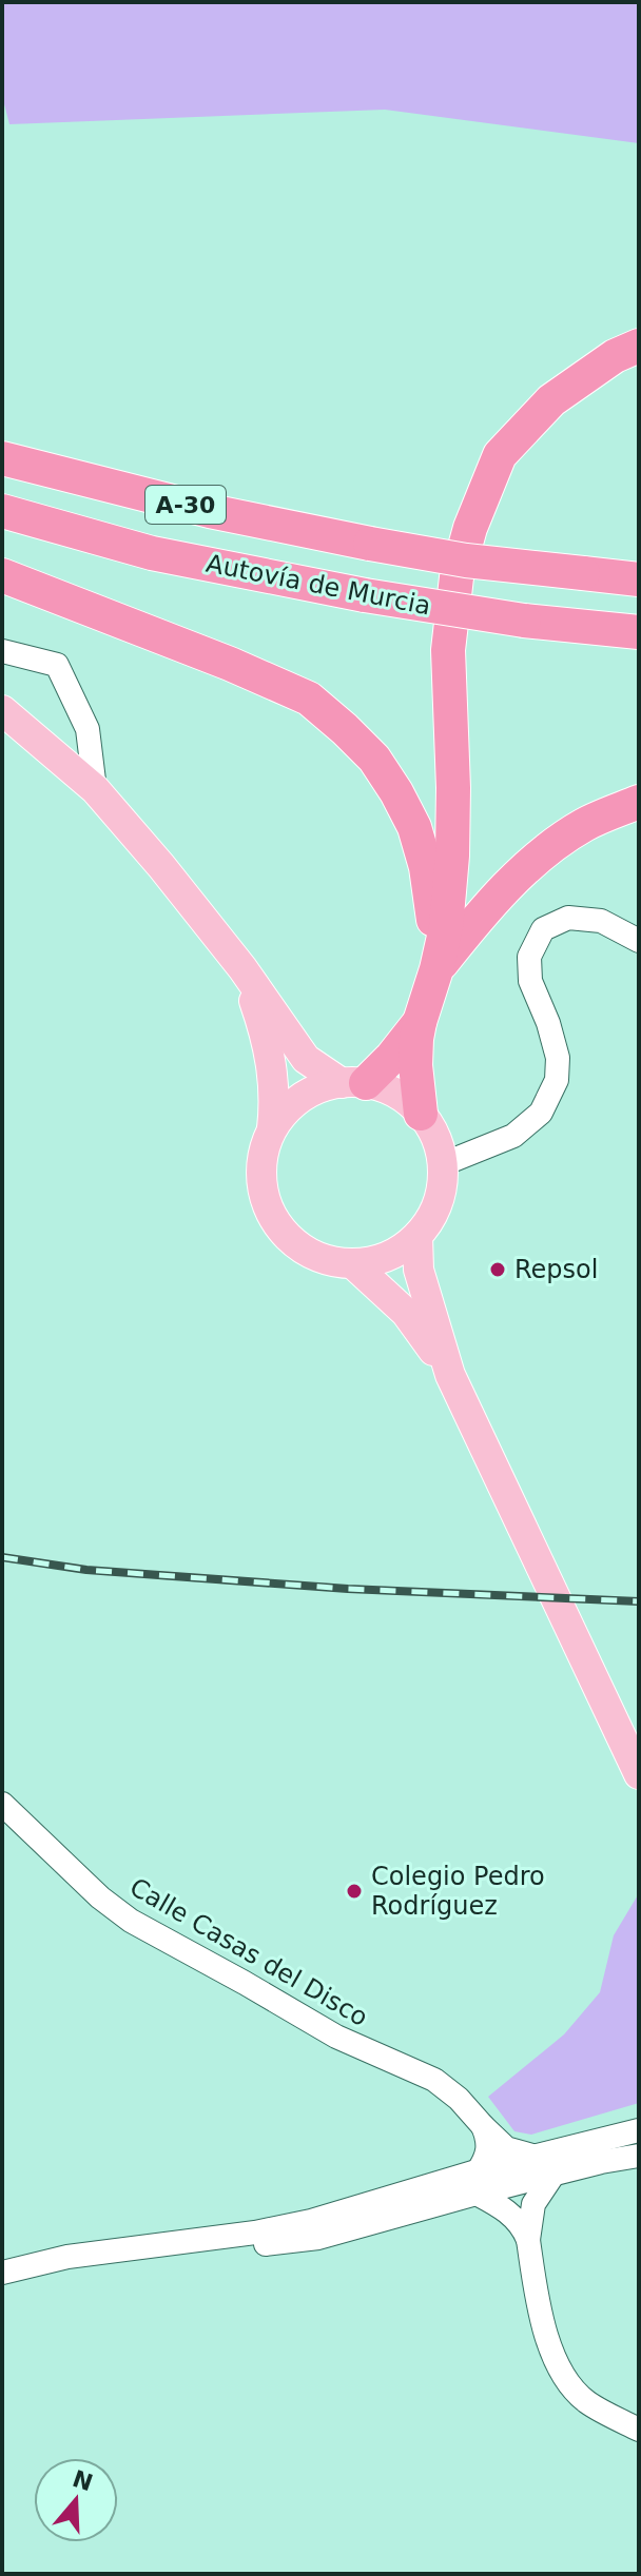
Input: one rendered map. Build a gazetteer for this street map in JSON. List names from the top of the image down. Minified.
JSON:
{"streets":{"highway":["A-30","Autovía de Murcia"],"street":["Calle Casas del Disco"]},"places":["Repsol","Colegio Pedro Rodríguez"],"north":"top"}
